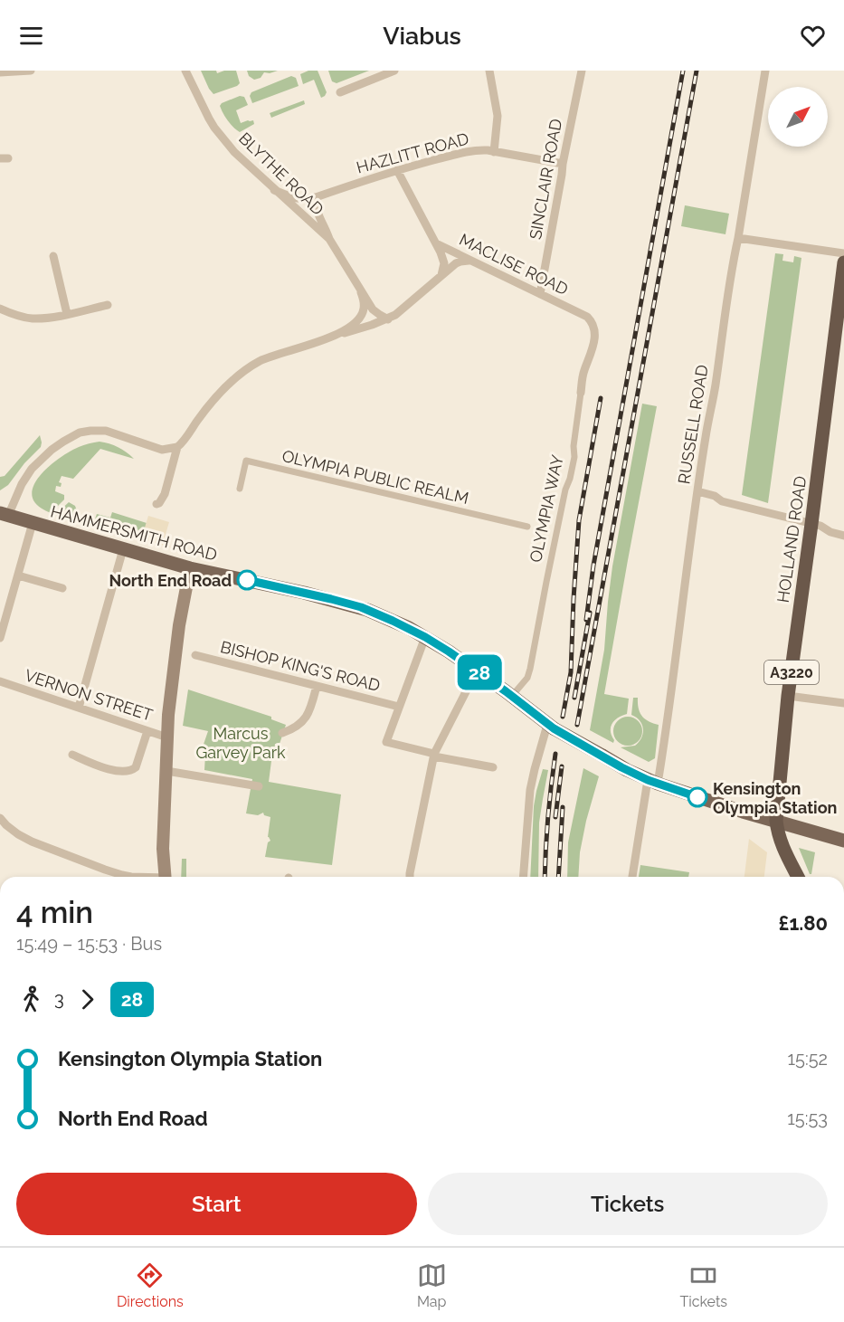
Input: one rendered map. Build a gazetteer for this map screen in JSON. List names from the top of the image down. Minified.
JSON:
{"streets":{"highway":["HOLLAND ROAD","A3220"],"main road":["HAMMERSMITH ROAD"],"street":["HAZLITT ROAD","BLYTHE ROAD","SINCLAIR ROAD","MACLISE ROAD","RUSSELL ROAD","OLYMPIA PUBLIC REALM","OLYMPIA WAY","BISHOP KING'S ROAD","VERNON STREET"]},"crossings":[["HAZLITT ROAD","BLYTHE ROAD"],["HAZLITT ROAD","SINCLAIR ROAD"],["HAZLITT ROAD","MACLISE ROAD"],["SINCLAIR ROAD","MACLISE ROAD"],["MACLISE ROAD","OLYMPIA WAY"],["RUSSELL ROAD","HAMMERSMITH ROAD"],["OLYMPIA WAY","HAMMERSMITH ROAD"],["HAMMERSMITH ROAD","HOLLAND ROAD"],["HAMMERSMITH ROAD","A3220"],["HOLLAND ROAD","A3220"]],"parks":["Marcus Garvey Park"],"places":["North End Road","Kensington Olympia Station"],"lines":["bus line 28"],"north":"top right","page":{"header":"Viabus","on_map":"28","heading":["4 min","15:49 – 15:53 · Bus","£1.80"],"legs":["3","28"],"list":[{"name":"Kensington Olympia Station","value":"15:52"},{"name":"North End Road","value":"15:53"}],"buttons":["Start","Tickets"],"tabs":["Directions","Map","Tickets"]}}
